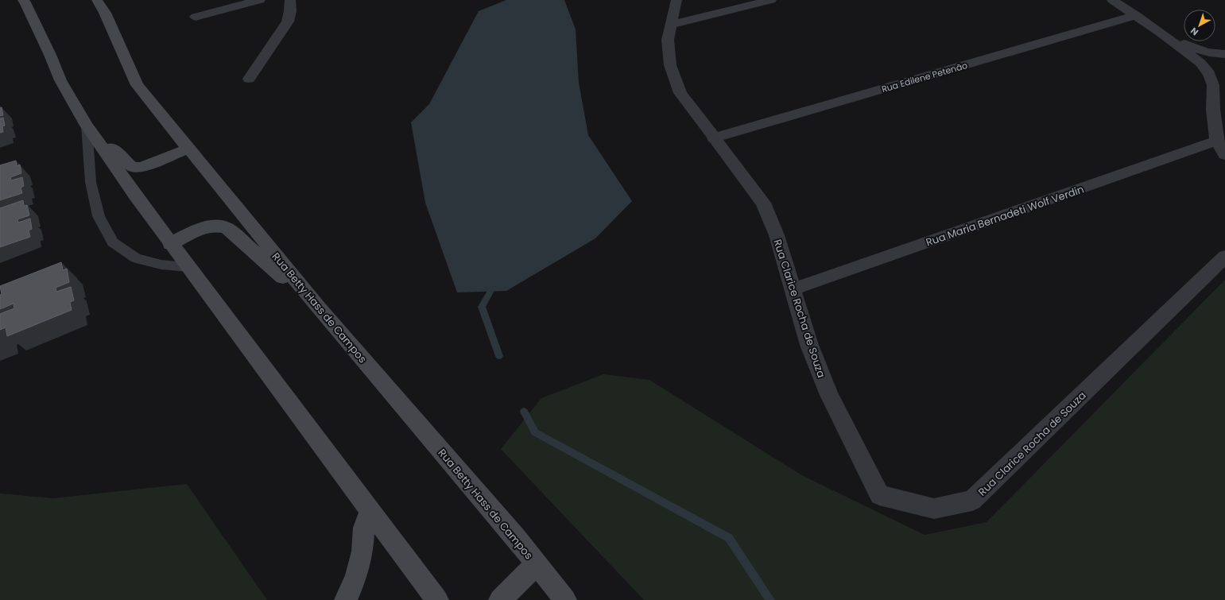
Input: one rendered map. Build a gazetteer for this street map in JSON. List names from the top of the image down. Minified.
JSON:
{"streets":{"street":["Rua Edilene Petenão","Rua Maria Bernadeti Wolf Verdin","Rua Betty Hass de Campos","Rua Clarice Rocha de Souza"]},"crossings":[["Rua Edilene Petenão","Rua Clarice Rocha de Souza"],["Rua Maria Bernadeti Wolf Verdin","Rua Clarice Rocha de Souza"]],"north":"bottom left"}
